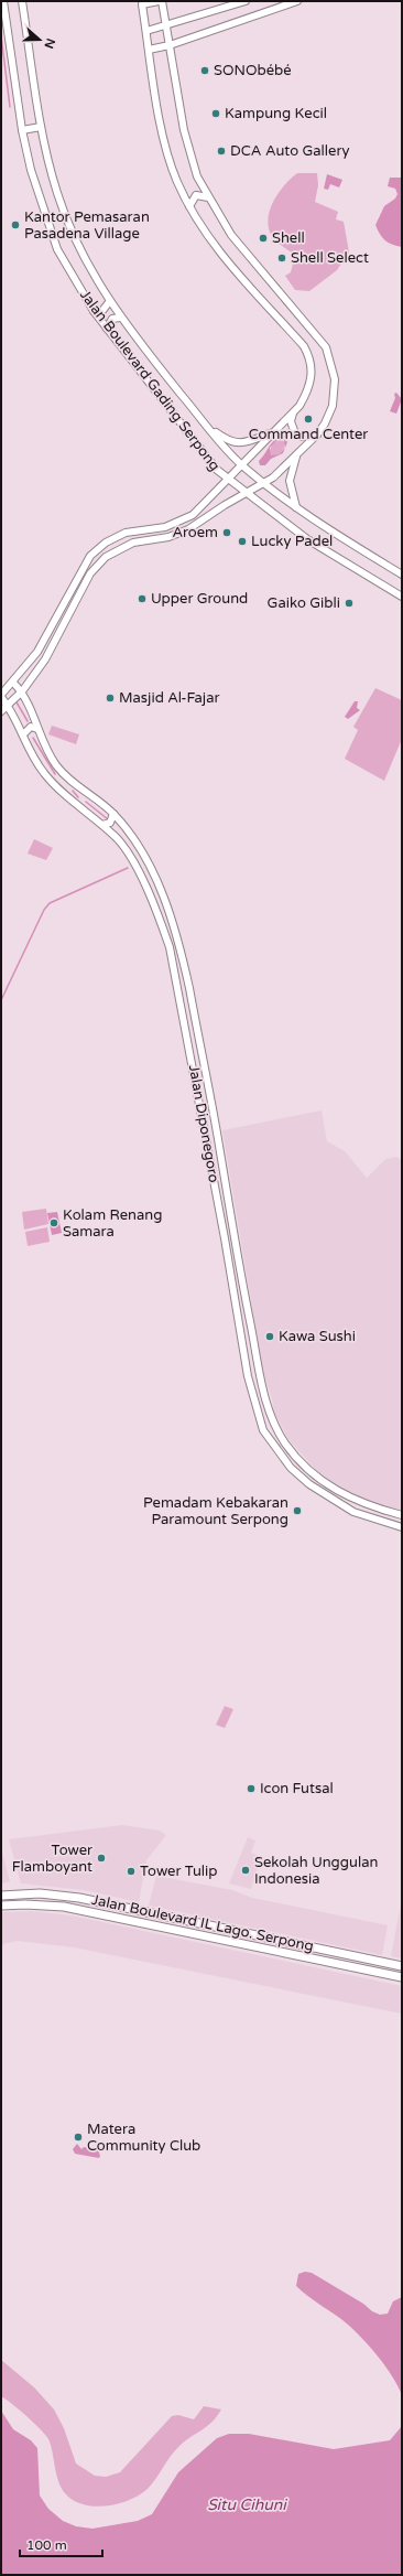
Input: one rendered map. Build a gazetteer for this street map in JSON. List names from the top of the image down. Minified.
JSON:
{"streets":{"main road":["Jalan Boulevard IL Lago. Serpong"],"street":["Jalan Boulevard Gading Serpong","Jalan Diponegoro"]},"water":["Situ Cihuni"],"places":["SONObébé","Kampung Kecil","DCA Auto Gallery","Kantor Pemasaran Pasadena Village","Shell","Shell Select","Command Center","Aroem","Lucky Padel","Upper Ground","Gaiko Gibli","Masjid Al-Fajar","Kolam Renang Samara","Kawa Sushi","Pemadam Kebakaran Paramount Serpong","Icon Futsal","Tower Flamboyant","Sekolah Unggulan Indonesia","Tower Tulip","Matera Community Club"],"scale_bar":"100 m","north":"right"}
